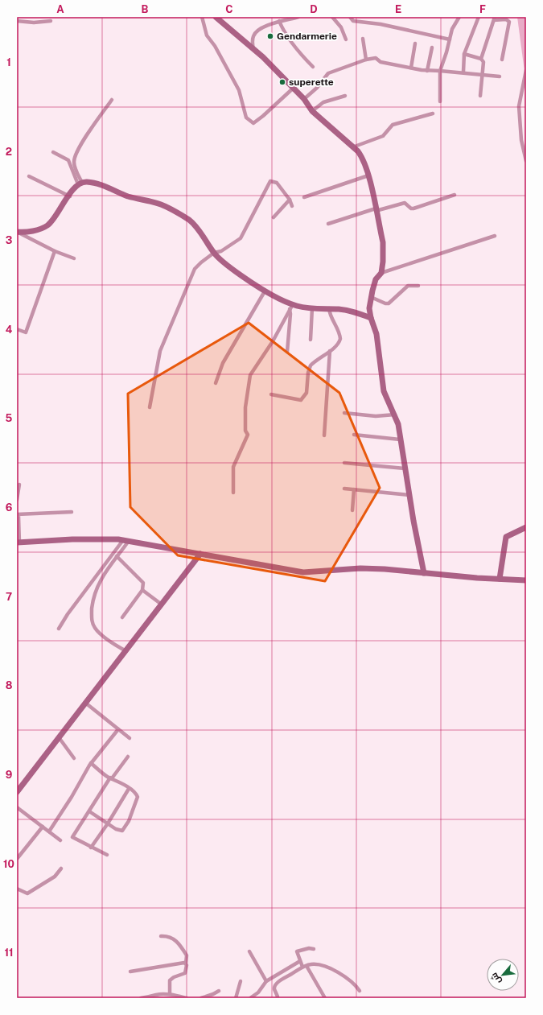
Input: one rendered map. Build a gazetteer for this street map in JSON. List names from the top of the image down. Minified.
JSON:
{"places":["Gendarmerie","superette"],"north":"bottom left","grid":{"columns":["A","B","C","D","E","F"],"rows":["1","2","3","4","5","6","7","8","9","10","11"]}}
